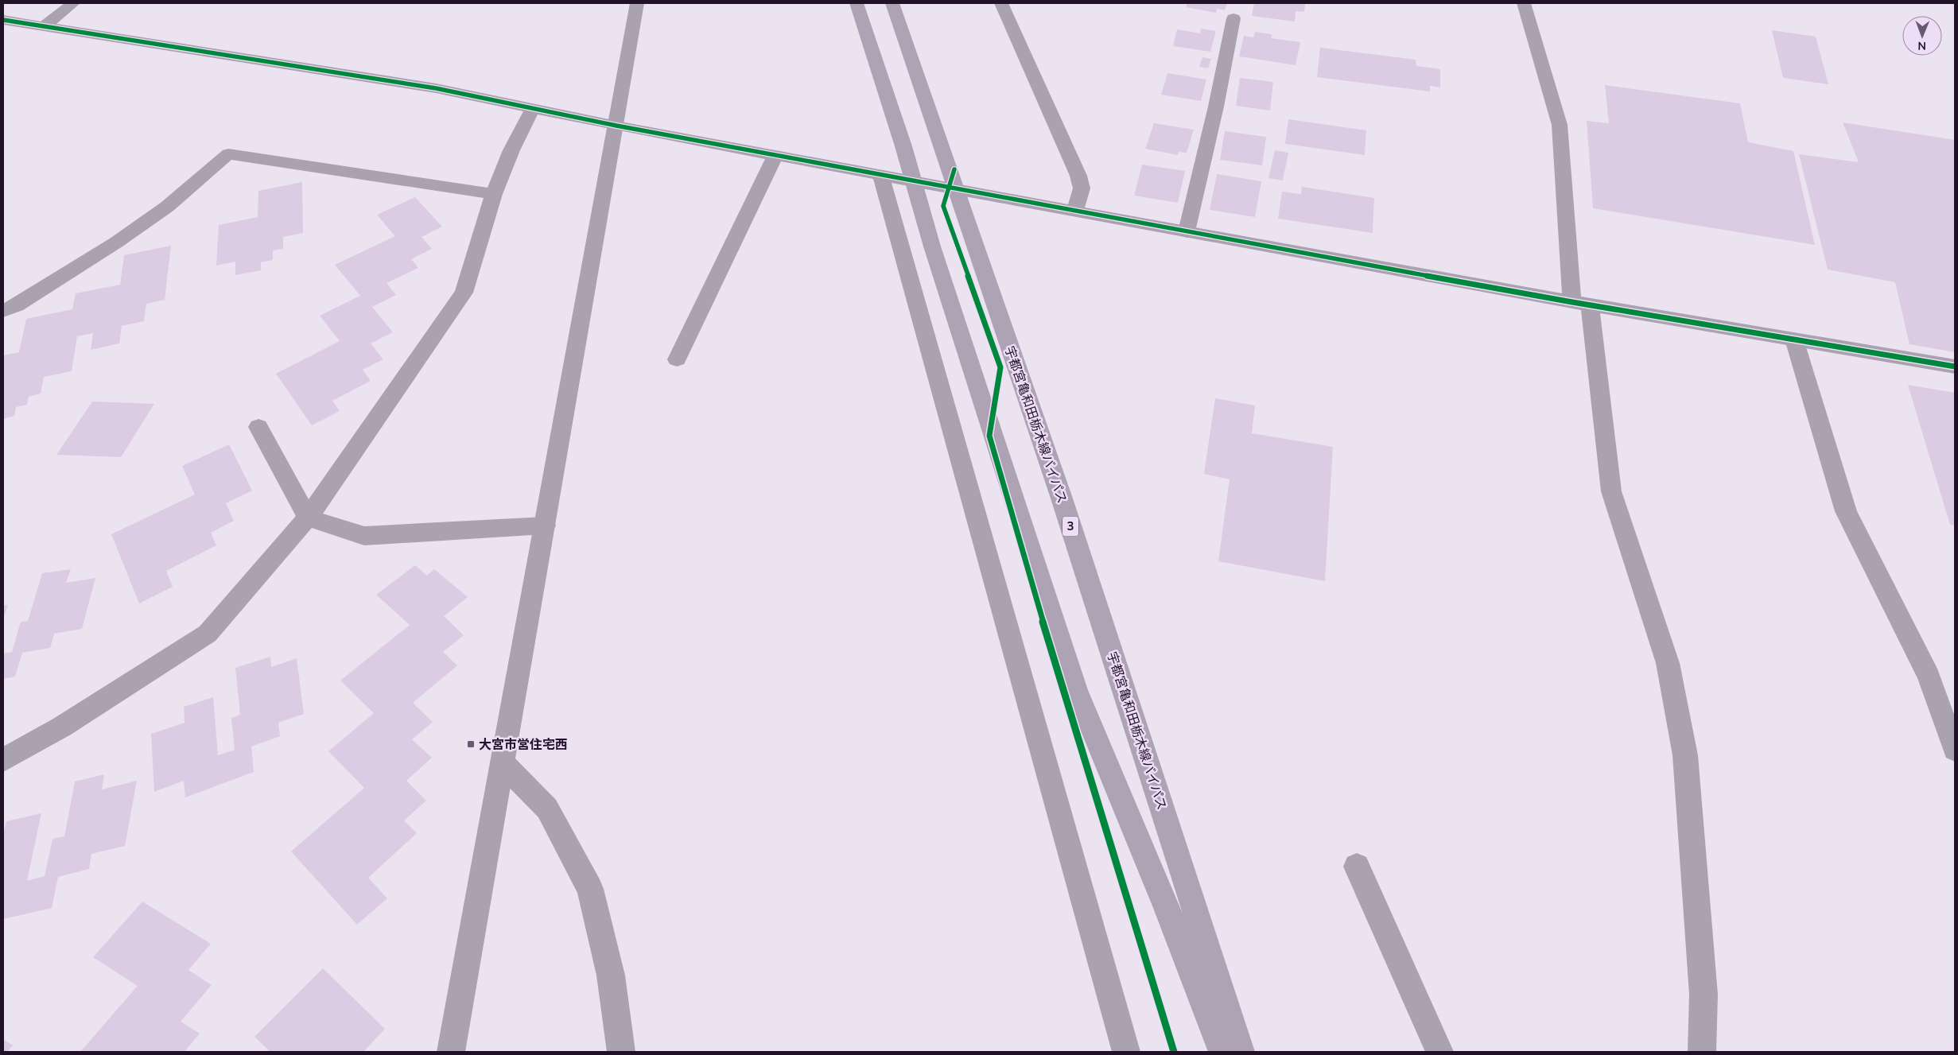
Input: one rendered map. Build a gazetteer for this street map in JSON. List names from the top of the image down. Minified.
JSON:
{"streets":{"main road":["宇都宮亀和田栃木線バイパス","3"]},"places":{"transit":["大宮市営住宅西"]},"north":"bottom"}
